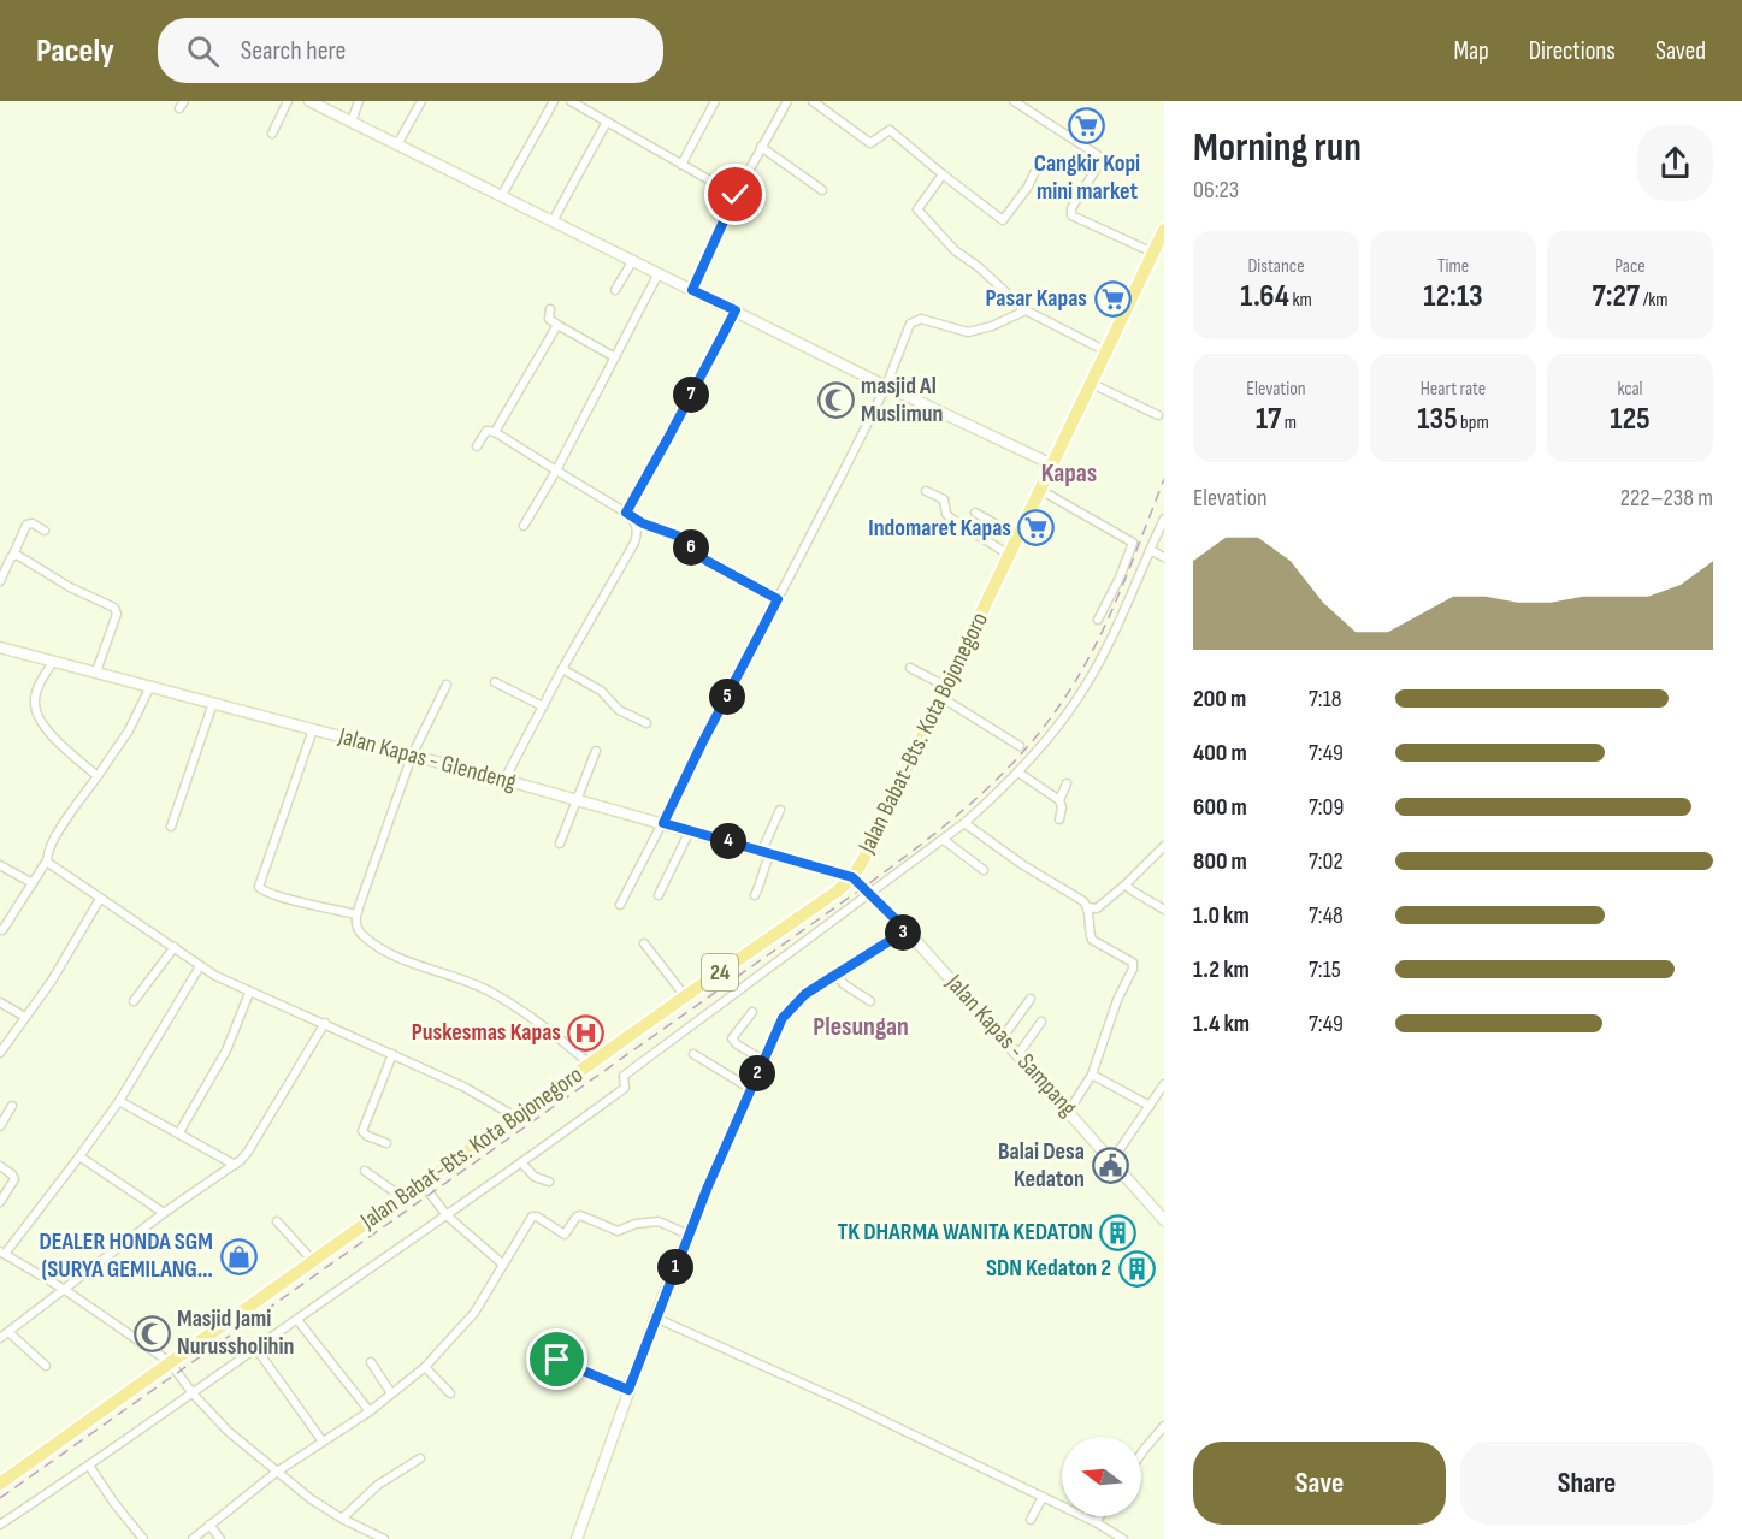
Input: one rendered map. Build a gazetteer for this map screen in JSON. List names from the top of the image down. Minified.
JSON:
{"streets":{"highway":["Jalan Babat-Bts. Kota Bojonegoro","24"],"street":["Jalan Kapas - Glendeng","Jalan Kapas - Sampang"]},"crossings":[["Jalan Babat-Bts. Kota Bojonegoro","Jalan Kapas - Glendeng"],["Jalan Babat-Bts. Kota Bojonegoro","Jalan Kapas - Sampang"],["Jalan Kapas - Glendeng","Jalan Kapas - Sampang"]],"districts":["Kapas","Plesungan"],"places":{"supermarket":["Cangkir Kopi mini market","Pasar Kapas","Indomaret Kapas"],"mosque":["masjid Al Muslimun","Masjid Jami Nurussholihin"],"hospital":["Puskesmas Kapas"],"public building":["Balai Desa Kedaton"],"building":["TK DHARMA WANITA KEDATON","SDN Kedaton 2"],"shop":["DEALER HONDA SGM (SURYA GEMILANG…"]},"north":"left","page":{"header":"Pacely","search":"Search here","nav":["Map","Directions","Saved"],"heading":["Morning run","06:23"],"stats":[["Distance","1.64 km"],["Time","12:13"],["Pace","7:27 /km"],["Elevation","17 m"],["Heart rate","135 bpm"],["kcal","125"]],"pins":["7","6","5","4","3","2","1"],"chart":["Elevation","222–238 m"],"list":[{"name":"200 m","note":"7:18"},{"name":"400 m","note":"7:49"},{"name":"600 m","note":"7:09"},{"name":"800 m","note":"7:02"},{"name":"1.0 km","note":"7:48"},{"name":"1.2 km","note":"7:15"},{"name":"1.4 km","note":"7:49"}],"buttons":["Save","Share"]}}
